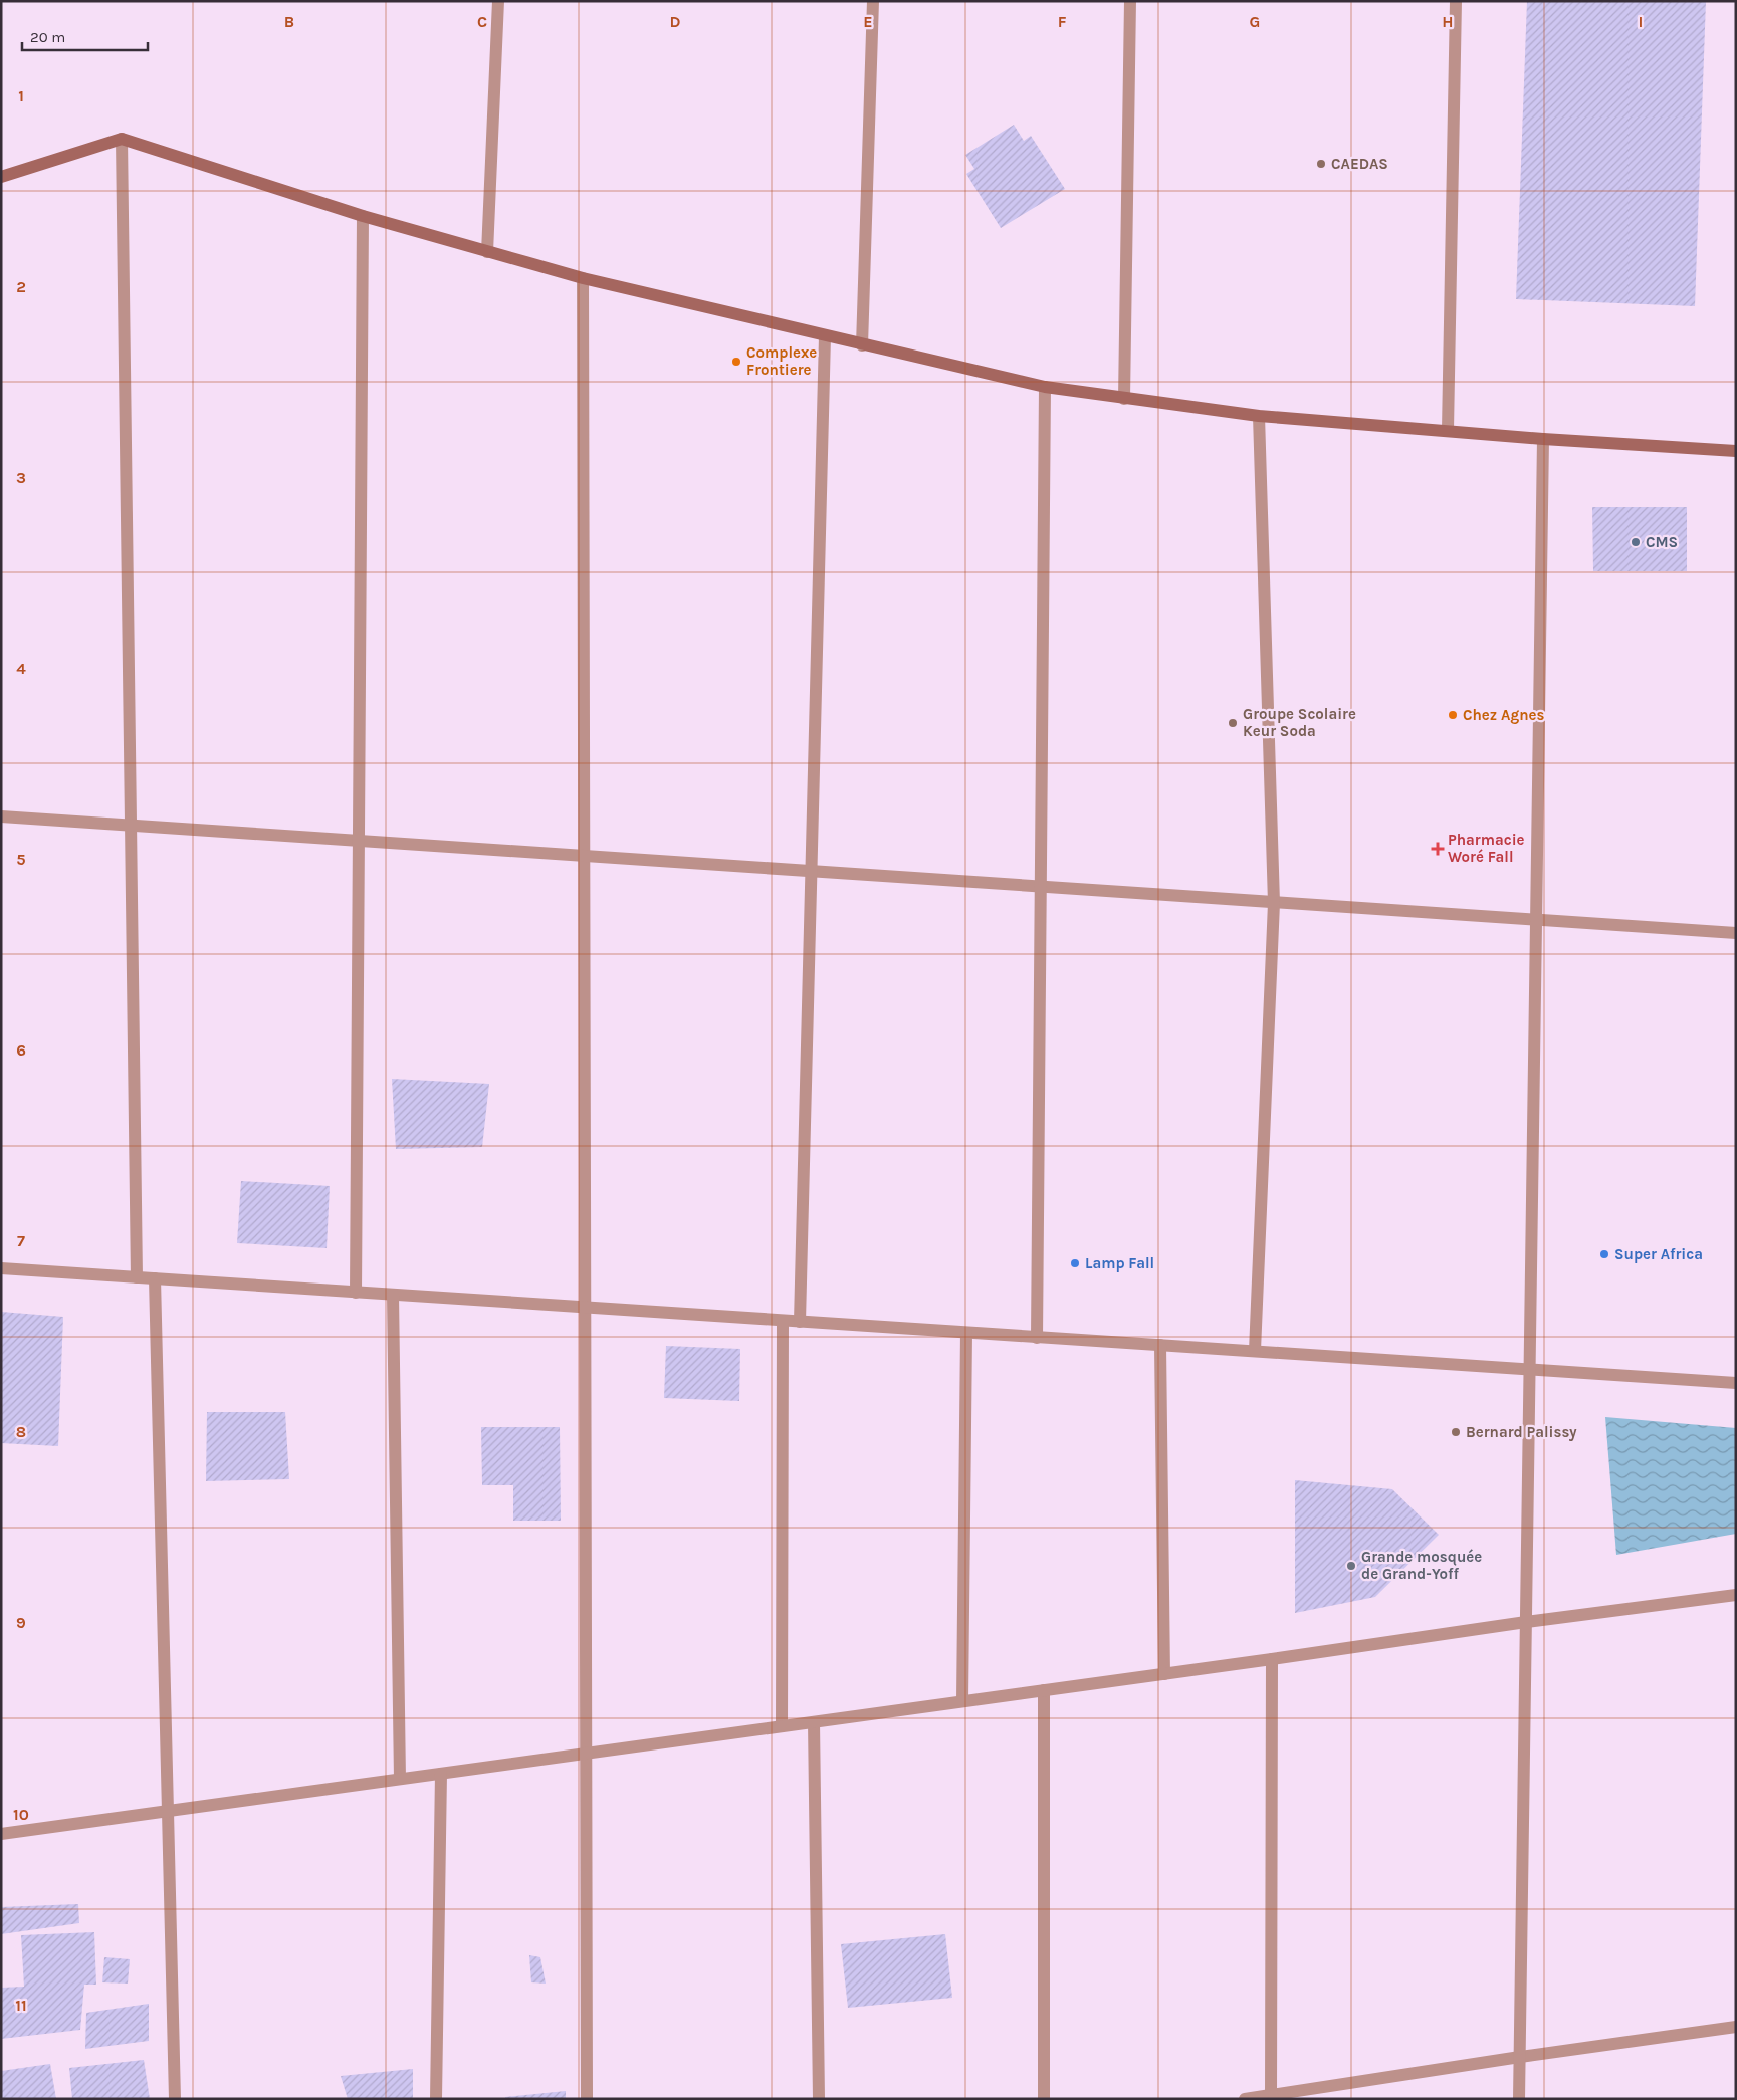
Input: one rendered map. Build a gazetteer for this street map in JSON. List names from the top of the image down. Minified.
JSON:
{"places":{"other":["CAEDAS","Complexe Frontiere","CMS","Chez Agnes","Groupe Scolaire Keur Soda","Super Africa","Lamp Fall","Bernard Palissy","Grande mosquée de Grand-Yoff"],"health":["Pharmacie Woré Fall"]},"scale_bar":"20 m","grid":{"columns":["B","C","D","E","F","G","H","I"],"rows":["1","2","3","4","5","6","7","8","9","10","11"]}}
